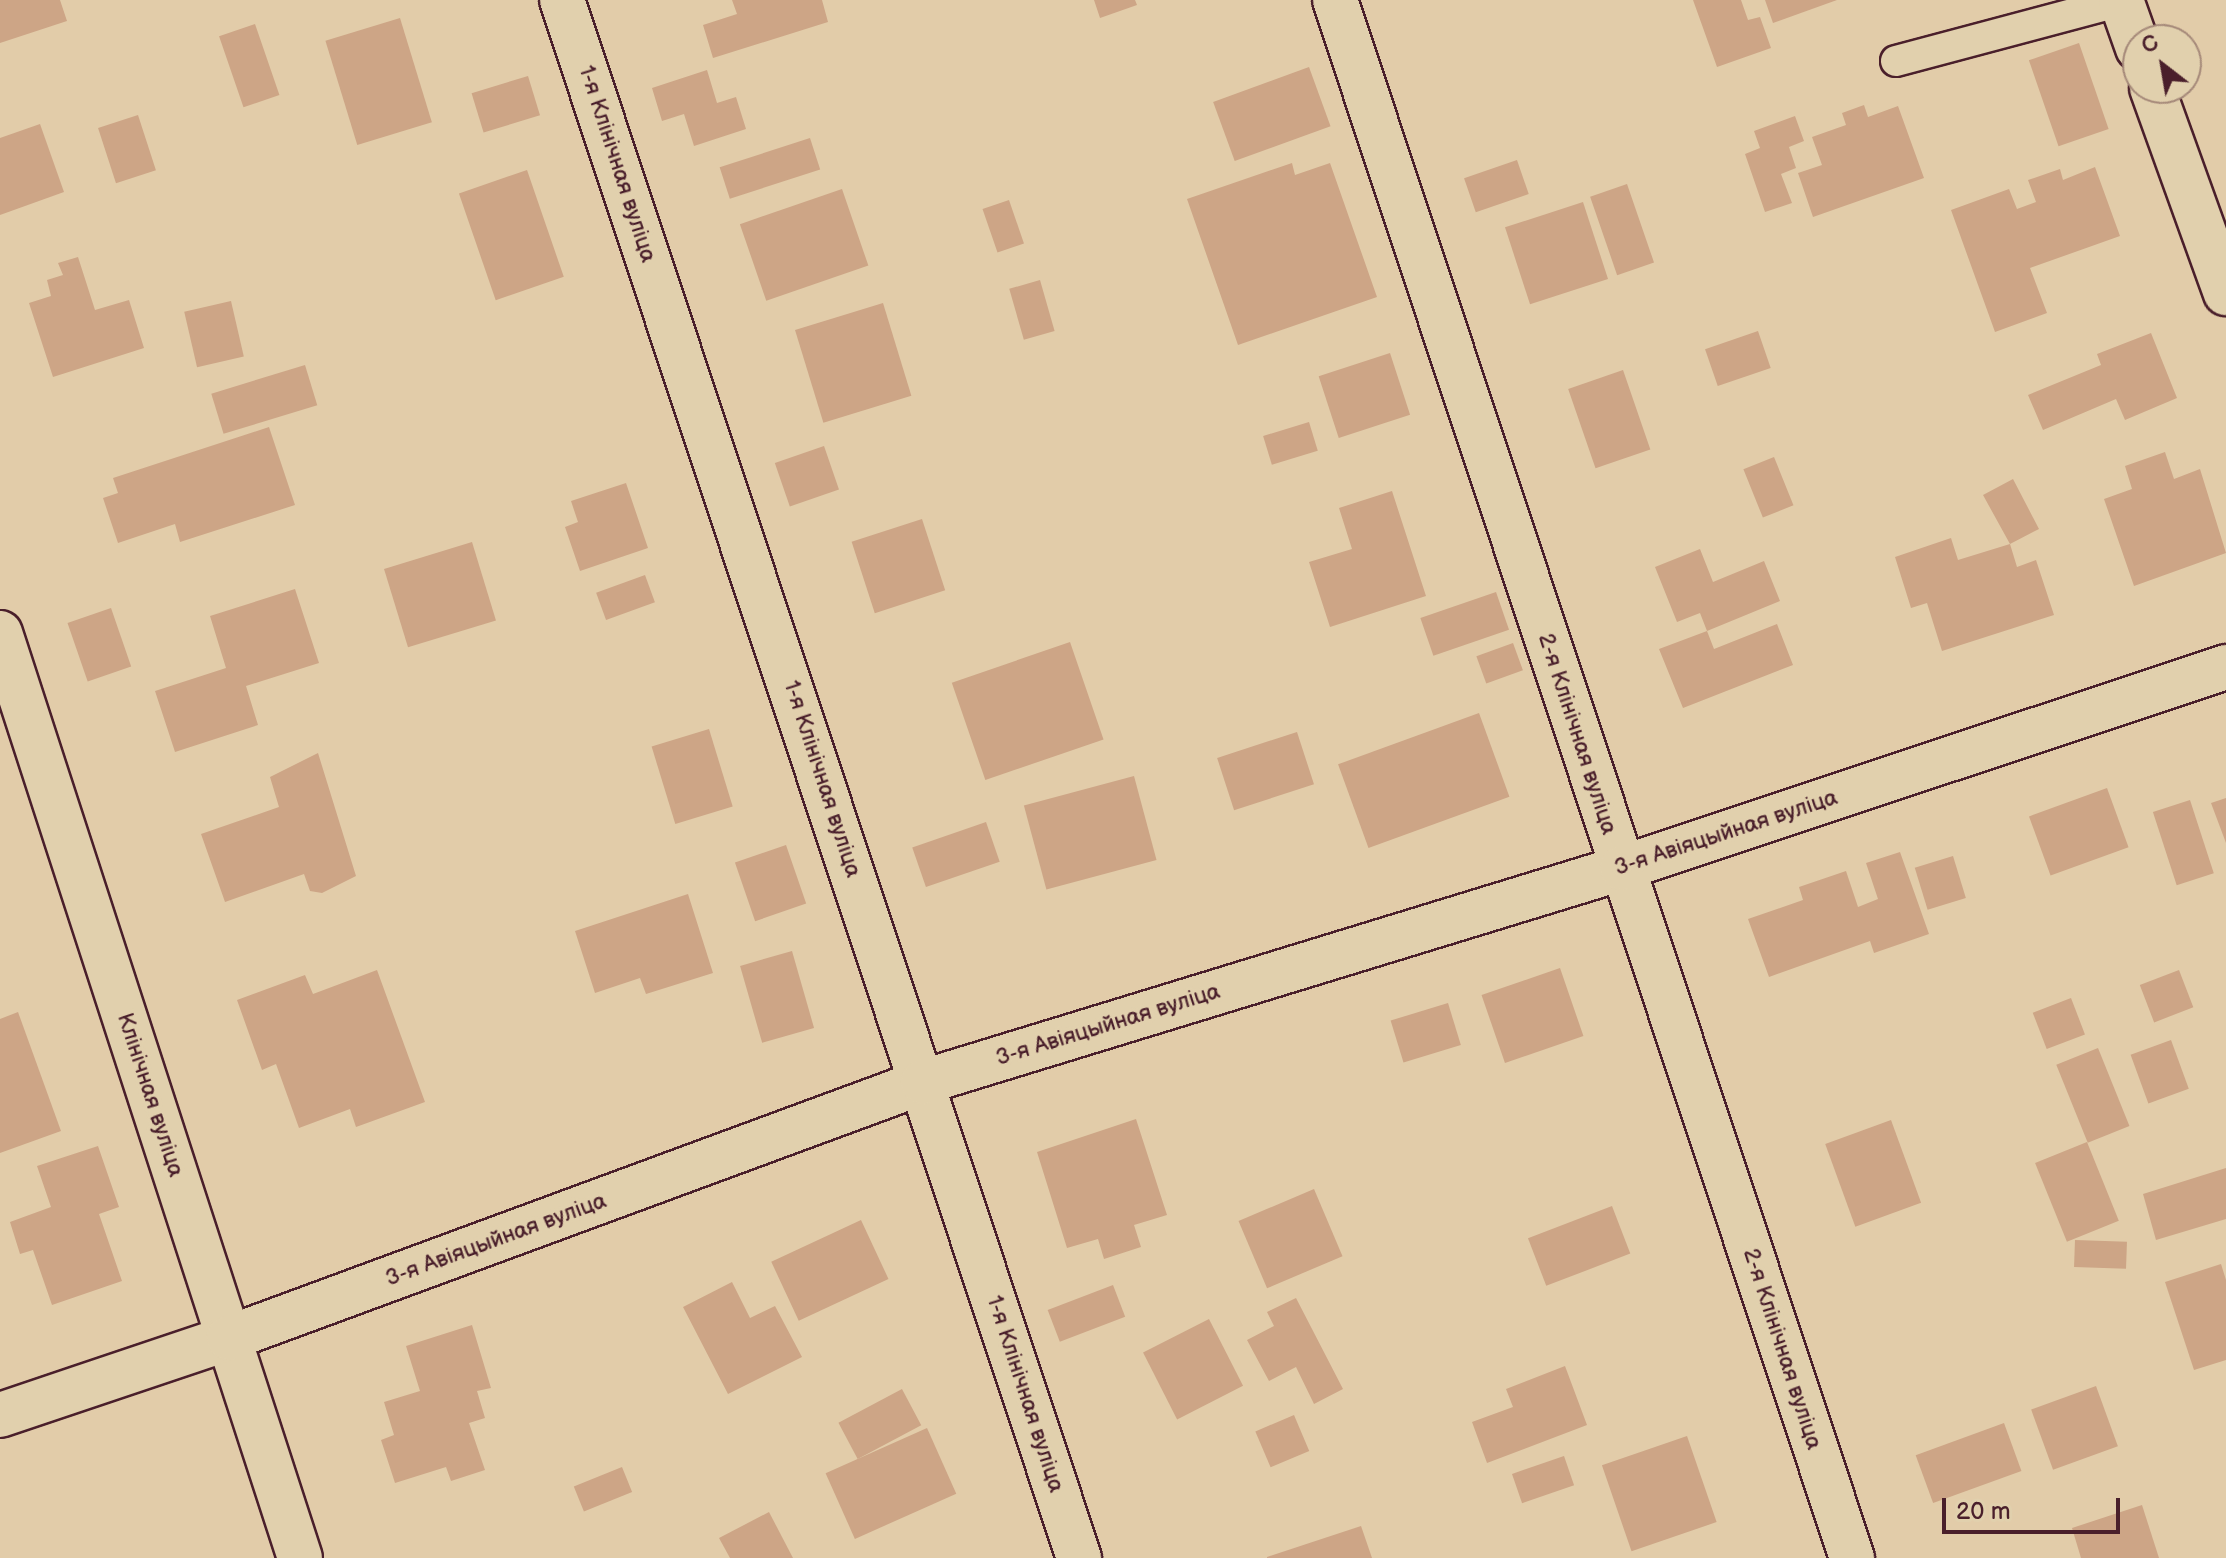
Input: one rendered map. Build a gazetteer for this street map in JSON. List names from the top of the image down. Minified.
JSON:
{"streets":{"street":["1-я Клінічная вуліца","2-я Клінічная вуліца","3-я Авіяцыйная вуліца","Клінічная вуліца"]},"crossings":[["1-я Клінічная вуліца","3-я Авіяцыйная вуліца"],["2-я Клінічная вуліца","3-я Авіяцыйная вуліца"],["3-я Авіяцыйная вуліца","Клінічная вуліца"]],"scale_bar":"20 m","north":"top left"}
